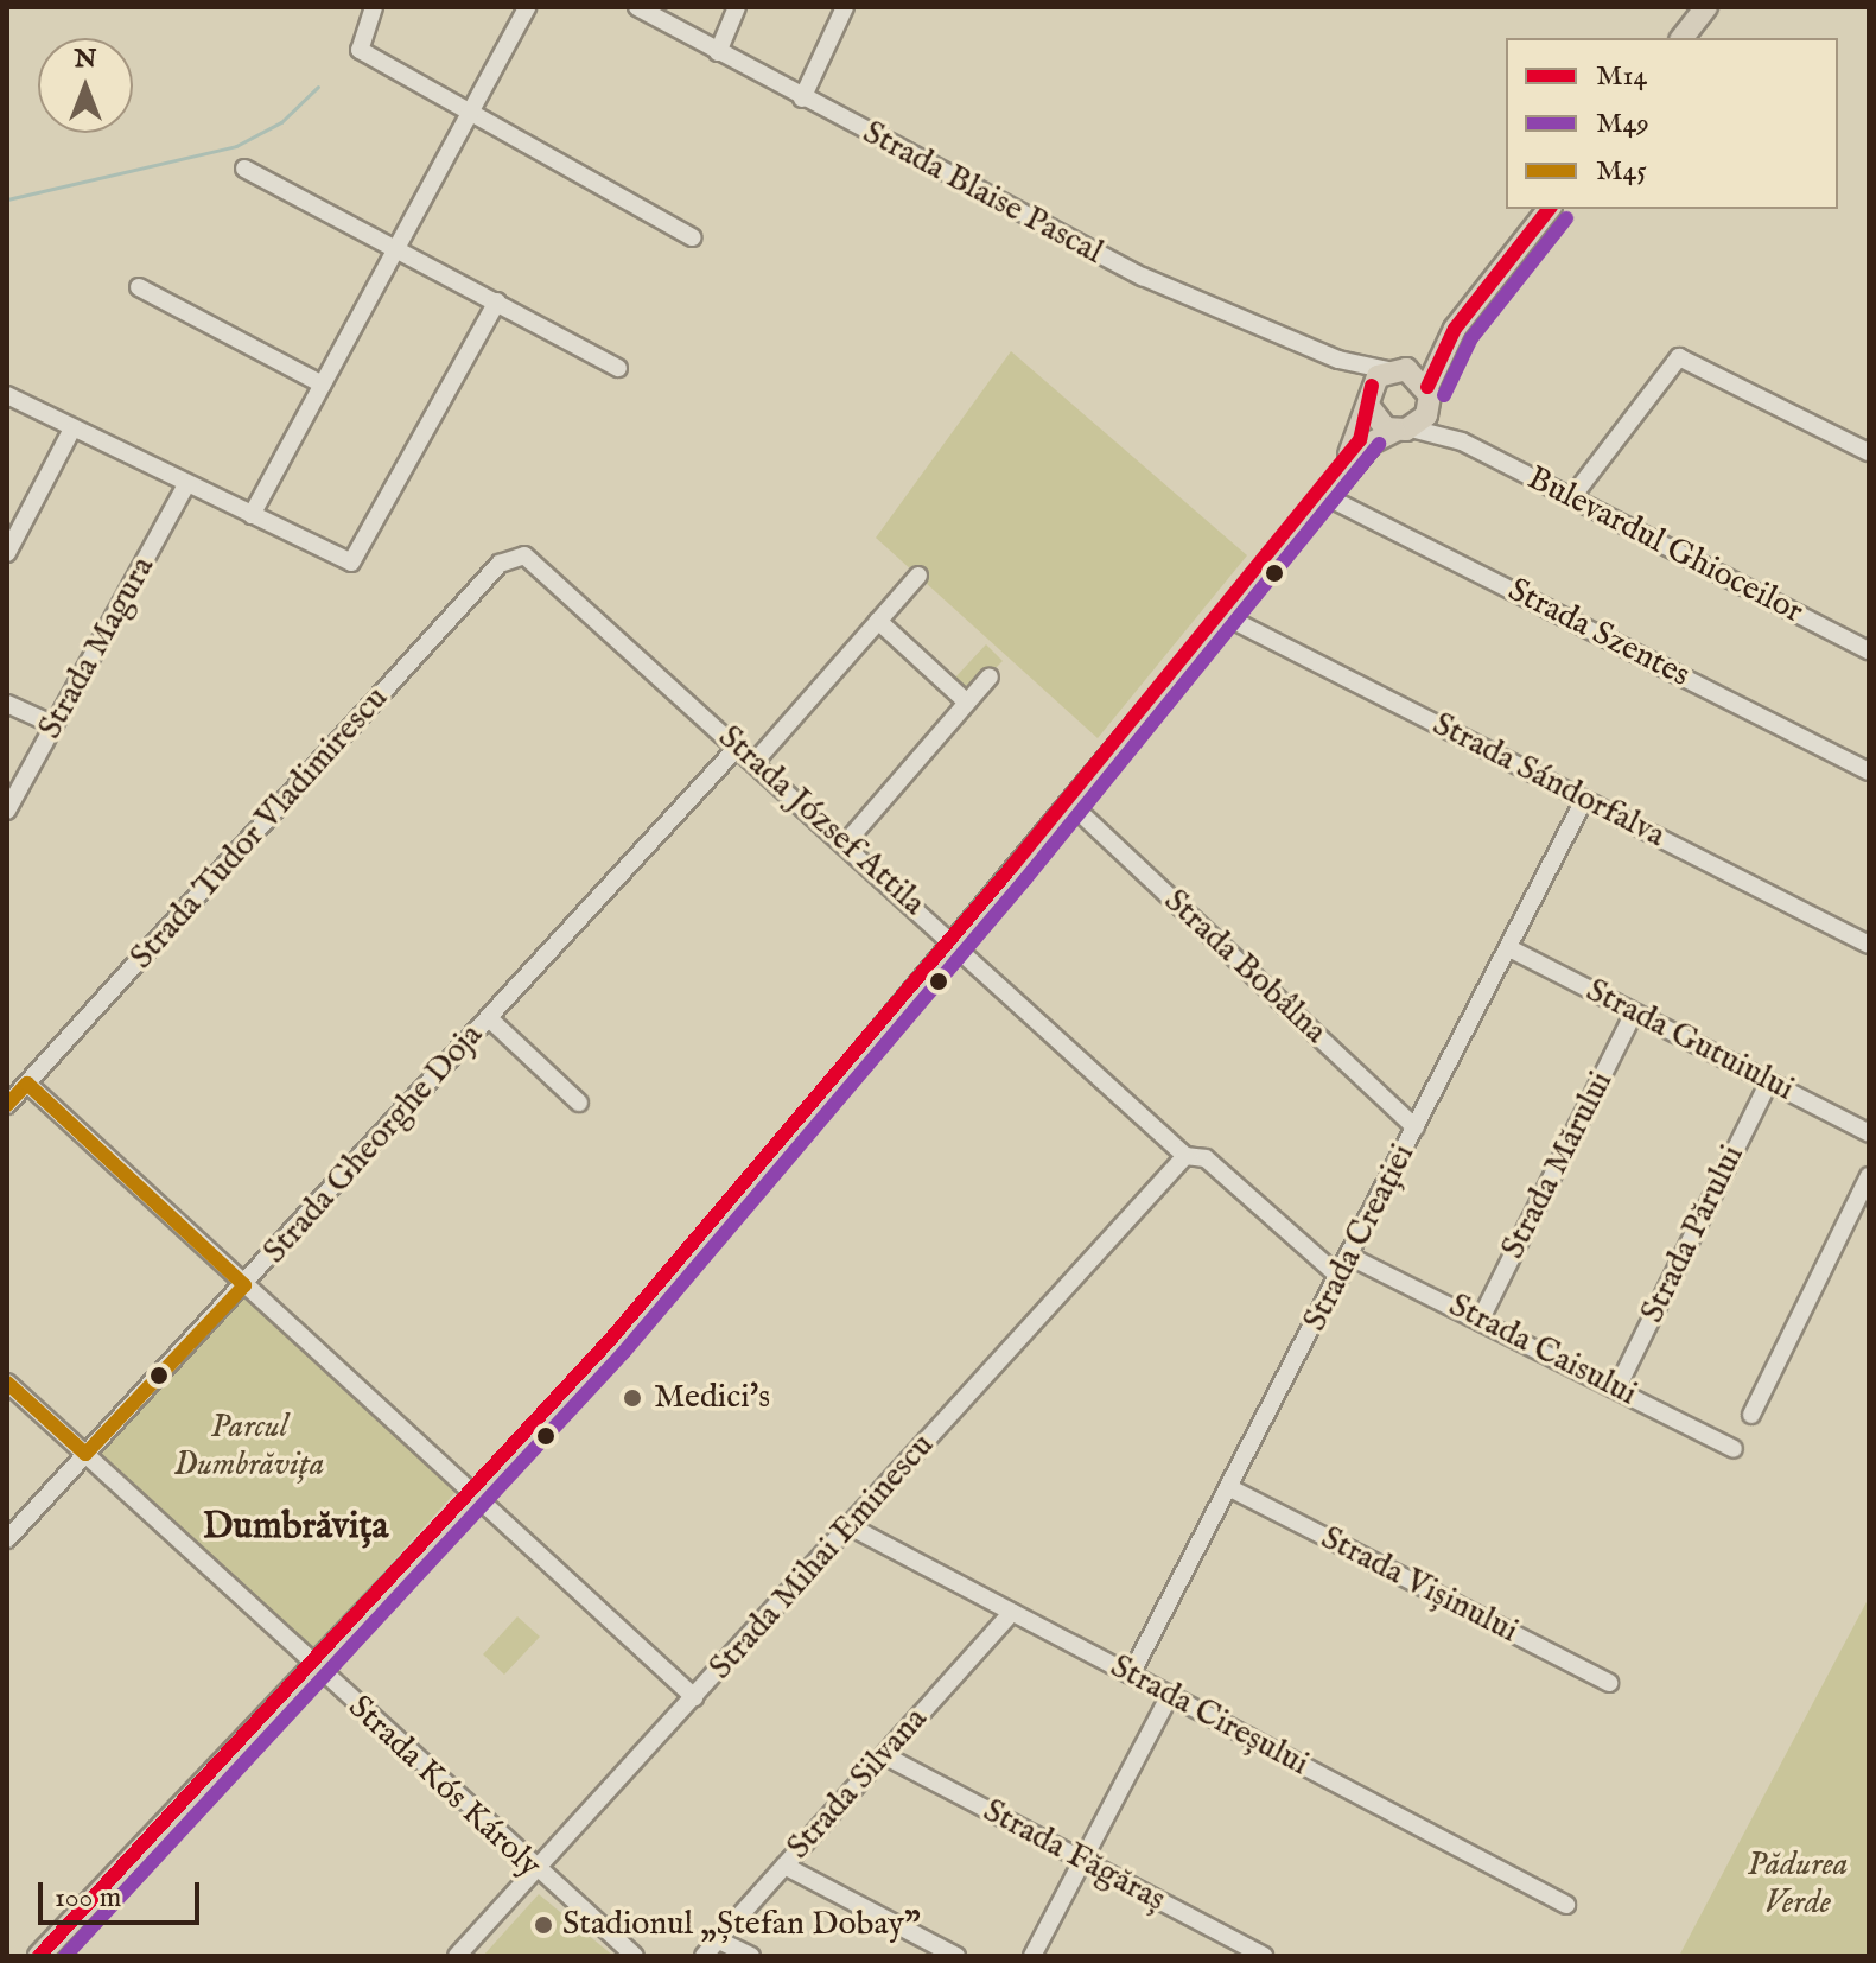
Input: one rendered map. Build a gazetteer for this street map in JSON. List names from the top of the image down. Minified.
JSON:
{"streets":{"street":["Strada Blaise Pascal","Bulevardul Ghioceilor","Strada Szentes","Strada Magura","Strada Sándorfalva","Strada József Attila","Strada Tudor Vladimirescu","Strada Bobâlna","Strada Gutuiului","Strada Gheorghe Doja","Strada Mărului","Strada Părului","Strada Creației","Strada Caisului","Strada Mihai Eminescu","Strada Vișinului","Strada Cireșului","Strada Silvana","Strada Kós Károly","Strada Făgăraș"]},"crossings":[["Strada Sándorfalva","Strada Creației"],["Strada József Attila","Strada Tudor Vladimirescu"],["Strada József Attila","Strada Gheorghe Doja"],["Strada József Attila","Strada Creației"],["Strada József Attila","Strada Mihai Eminescu"],["Strada Bobâlna","Strada Creației"],["Strada Gutuiului","Strada Mărului"],["Strada Gutuiului","Strada Părului"],["Strada Gutuiului","Strada Creației"],["Strada Gheorghe Doja","Strada Kós Károly"],["Strada Mărului","Strada Caisului"],["Strada Părului","Strada Caisului"],["Strada Creației","Strada Caisului"],["Strada Creației","Strada Vișinului"],["Strada Creației","Strada Cireșului"],["Strada Mihai Eminescu","Strada Cireșului"],["Strada Mihai Eminescu","Strada Kós Károly"],["Strada Cireșului","Strada Silvana"],["Strada Silvana","Strada Făgăraș"]],"districts":["Dumbrăvița"],"parks":["Parcul Dumbrăvița","Pădurea Verde"],"places":["Medici's","Stadionul „Ștefan Dobay”"],"lines":["transit line M14","transit line M49","transit line M45"],"legend":["M14","M49","M45"],"scale_bar":"100 m","north":"top"}
